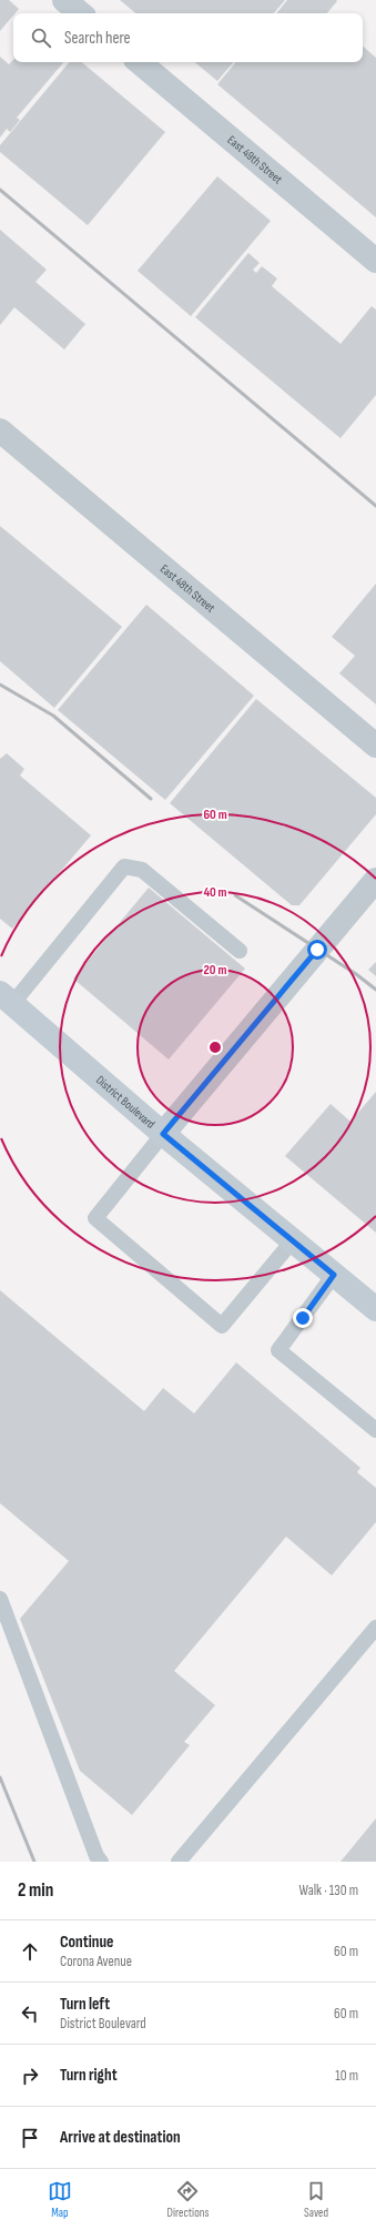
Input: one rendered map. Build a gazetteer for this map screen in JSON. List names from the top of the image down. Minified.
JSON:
{"streets":{"main road":["District Boulevard"],"street":["East 49th Street","East 48th Street"]},"page":{"search":"Search here","heading":["2 min","Walk · 130 m"],"list":[["Continue","Corona Avenue","60 m"],["Turn left","District Boulevard","60 m"],["Turn right","10 m"],"Arrive at destination"],"nav":["Map","Directions","Saved"]},"rings":["60 m","40 m","20 m"]}
